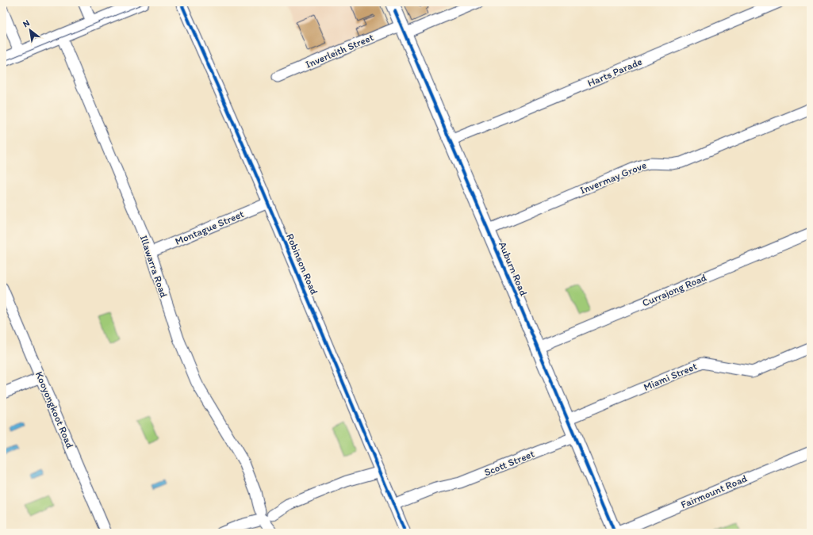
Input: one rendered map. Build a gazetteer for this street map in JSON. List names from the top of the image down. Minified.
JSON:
{"streets":{"main road":["Auburn Road"],"street":["Inverleith Street","Harts Parade","Invermay Grove","Montague Street","Robinson Road","Illawarra Road","Currajong Road","Miami Street","Kooyongkoot Road","Scott Street","Fairmount Road"]},"crossings":[["Inverleith Street","Auburn Road"],["Harts Parade","Auburn Road"],["Invermay Grove","Auburn Road"],["Montague Street","Robinson Road"],["Montague Street","Illawarra Road"],["Robinson Road","Scott Street"],["Auburn Road","Currajong Road"],["Auburn Road","Miami Street"],["Auburn Road","Scott Street"],["Auburn Road","Fairmount Road"]],"north":"top left"}
